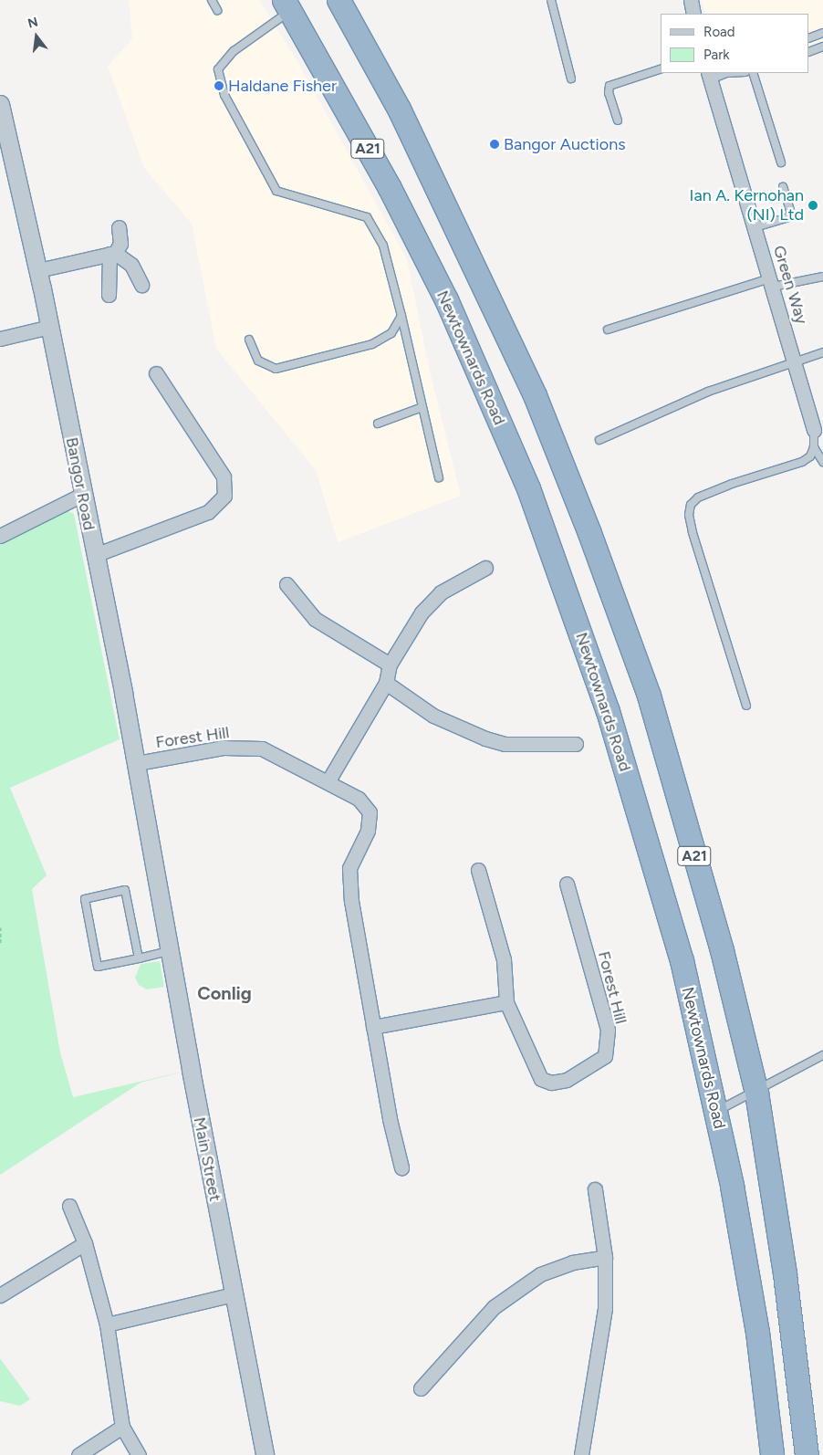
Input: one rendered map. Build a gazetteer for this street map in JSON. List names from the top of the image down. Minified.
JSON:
{"streets":{"highway":["A21","Newtownards Road"],"street":["Green Way","Bangor Road","Forest Hill","Main Street"]},"crossings":[["Bangor Road","Forest Hill"],["Bangor Road","Main Street"]],"districts":["Conlig"],"places":["Haldane Fisher","Bangor Auctions","Ian A. Kernohan (NI) Ltd"],"legend":["Road","Park"],"north":"top"}
